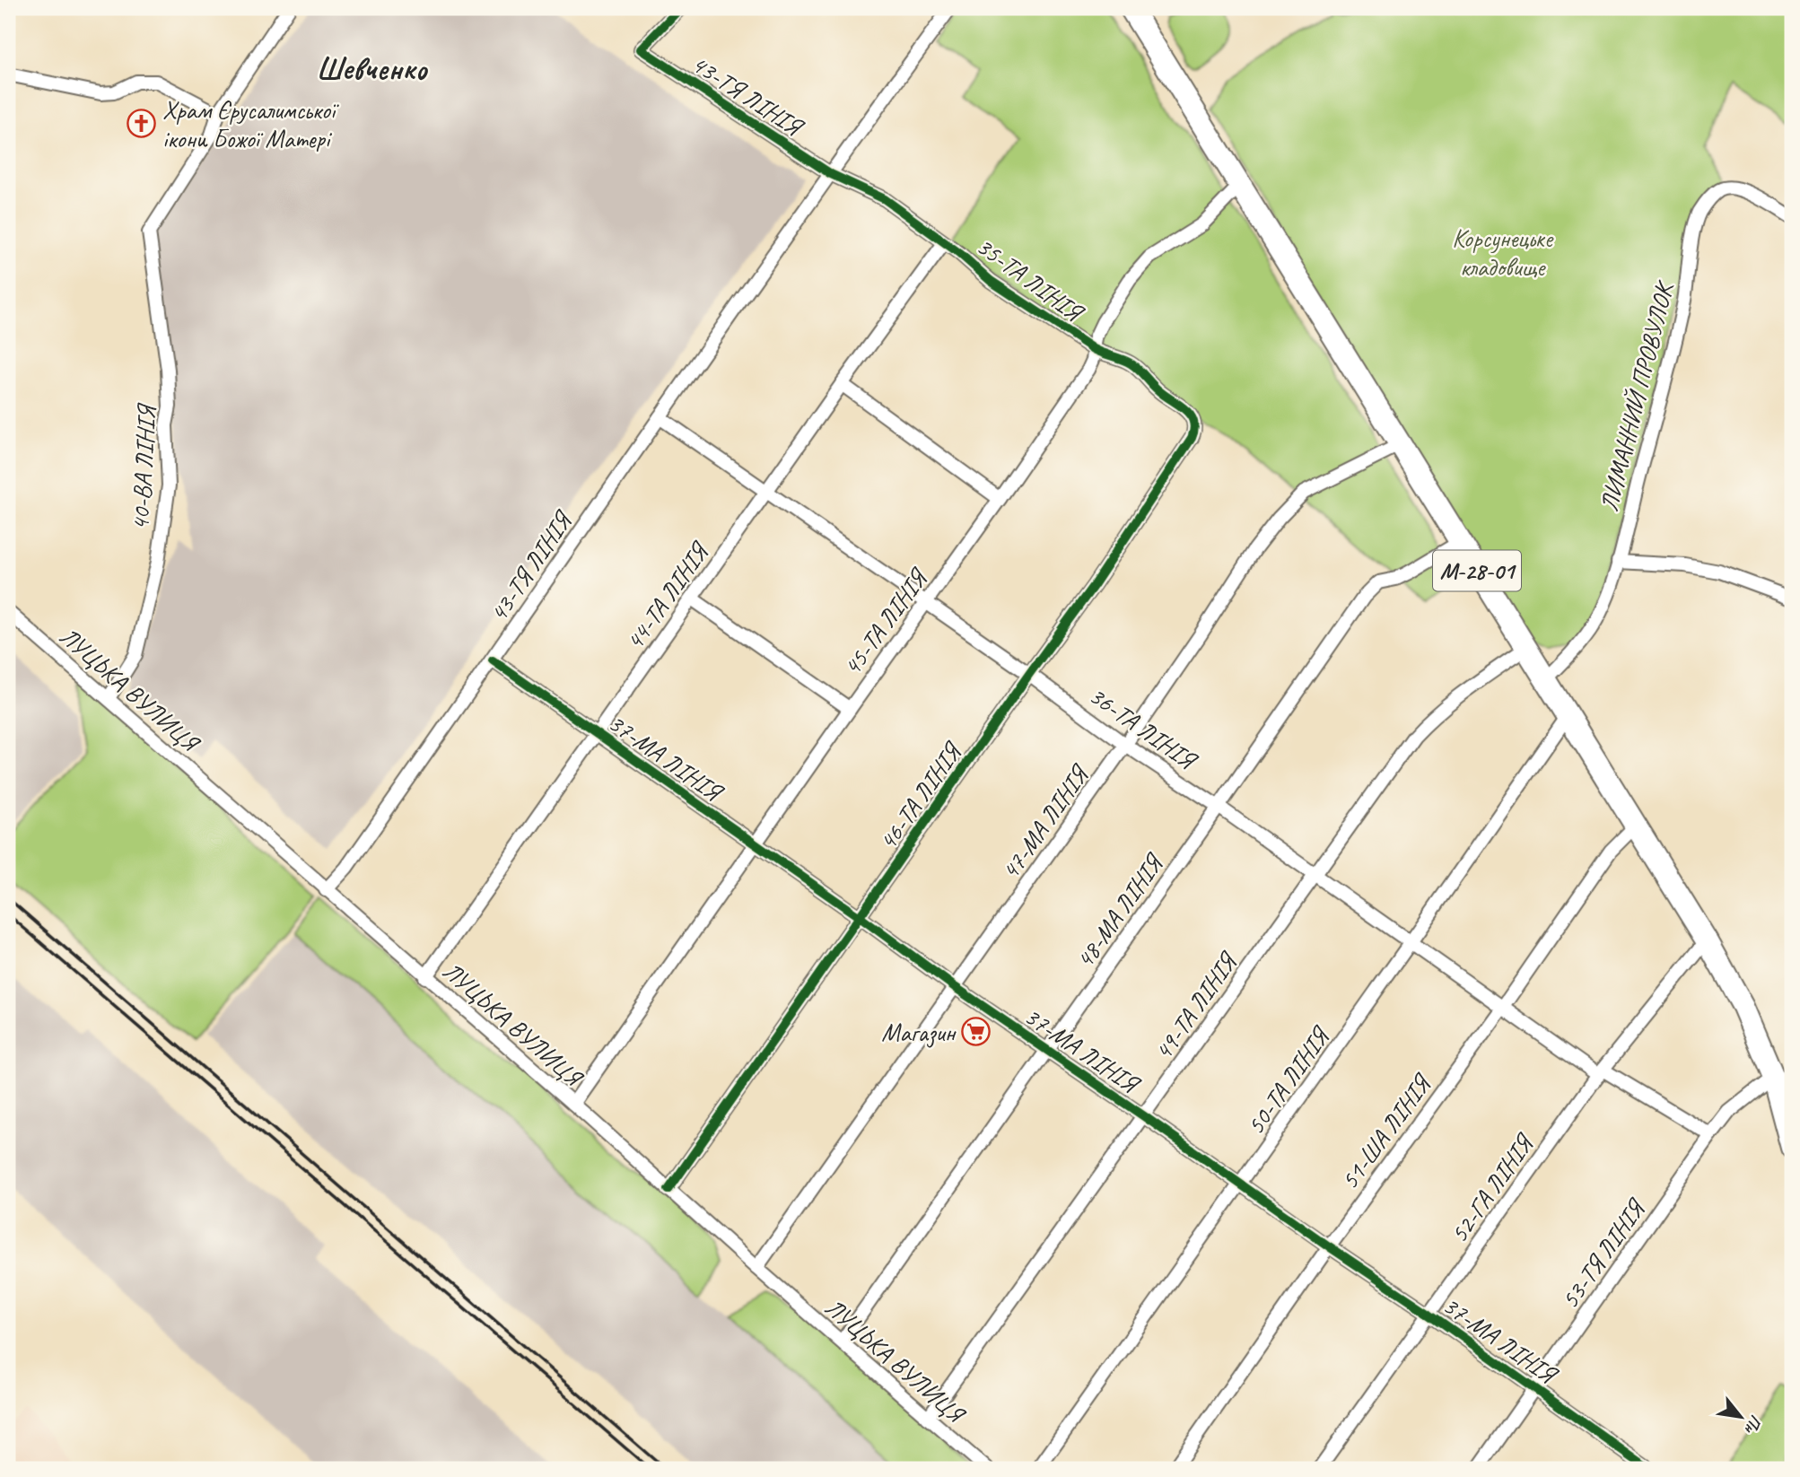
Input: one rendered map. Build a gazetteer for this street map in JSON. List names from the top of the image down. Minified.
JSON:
{"streets":{"highway":["М-28-01"],"street":["43-ТЯ ЛІНІЯ","35-ТА ЛІНІЯ","ЛИМАННИЙ ПРОВУЛОК","40-ВА ЛІНІЯ","44-ТА ЛІНІЯ","45-ТА ЛІНІЯ","ЛУЦЬКА ВУЛИЦЯ","36-ТА ЛІНІЯ","37-МА ЛІНІЯ","46-ТА ЛІНІЯ","47-МА ЛІНІЯ","48-МА ЛІНІЯ","49-ТА ЛІНІЯ","50-ТА ЛІНІЯ","51-ША ЛІНІЯ","52-ГА ЛІНІЯ","53-ТЯ ЛІНІЯ"]},"crossings":[["43-ТЯ ЛІНІЯ","35-ТА ЛІНІЯ"],["43-ТЯ ЛІНІЯ","ЛУЦЬКА ВУЛИЦЯ"],["43-ТЯ ЛІНІЯ","36-ТА ЛІНІЯ"],["43-ТЯ ЛІНІЯ","37-МА ЛІНІЯ"],["35-ТА ЛІНІЯ","44-ТА ЛІНІЯ"],["35-ТА ЛІНІЯ","45-ТА ЛІНІЯ"],["35-ТА ЛІНІЯ","46-ТА ЛІНІЯ"],["ЛИМАННИЙ ПРОВУЛОК","М-28-01"],["40-ВА ЛІНІЯ","ЛУЦЬКА ВУЛИЦЯ"],["М-28-01","45-ТА ЛІНІЯ"],["М-28-01","47-МА ЛІНІЯ"],["М-28-01","48-МА ЛІНІЯ"],["М-28-01","49-ТА ЛІНІЯ"],["М-28-01","50-ТА ЛІНІЯ"],["М-28-01","51-ША ЛІНІЯ"],["М-28-01","52-ГА ЛІНІЯ"],["М-28-01","53-ТЯ ЛІНІЯ"],["44-ТА ЛІНІЯ","ЛУЦЬКА ВУЛИЦЯ"],["44-ТА ЛІНІЯ","36-ТА ЛІНІЯ"],["44-ТА ЛІНІЯ","37-МА ЛІНІЯ"],["45-ТА ЛІНІЯ","ЛУЦЬКА ВУЛИЦЯ"],["45-ТА ЛІНІЯ","36-ТА ЛІНІЯ"],["45-ТА ЛІНІЯ","37-МА ЛІНІЯ"],["ЛУЦЬКА ВУЛИЦЯ","46-ТА ЛІНІЯ"],["ЛУЦЬКА ВУЛИЦЯ","47-МА ЛІНІЯ"],["ЛУЦЬКА ВУЛИЦЯ","48-МА ЛІНІЯ"],["ЛУЦЬКА ВУЛИЦЯ","49-ТА ЛІНІЯ"],["36-ТА ЛІНІЯ","46-ТА ЛІНІЯ"],["36-ТА ЛІНІЯ","47-МА ЛІНІЯ"],["36-ТА ЛІНІЯ","48-МА ЛІНІЯ"],["36-ТА ЛІНІЯ","49-ТА ЛІНІЯ"],["36-ТА ЛІНІЯ","50-ТА ЛІНІЯ"],["36-ТА ЛІНІЯ","51-ША ЛІНІЯ"],["36-ТА ЛІНІЯ","52-ГА ЛІНІЯ"],["36-ТА ЛІНІЯ","53-ТЯ ЛІНІЯ"],["37-МА ЛІНІЯ","46-ТА ЛІНІЯ"],["37-МА ЛІНІЯ","47-МА ЛІНІЯ"],["37-МА ЛІНІЯ","48-МА ЛІНІЯ"],["37-МА ЛІНІЯ","49-ТА ЛІНІЯ"],["37-МА ЛІНІЯ","50-ТА ЛІНІЯ"],["37-МА ЛІНІЯ","51-ША ЛІНІЯ"],["37-МА ЛІНІЯ","52-ГА ЛІНІЯ"],["37-МА ЛІНІЯ","53-ТЯ ЛІНІЯ"]],"districts":["Шевченко"],"parks":["Корсунецьке кладовище"],"places":{"church":["Храм Єрусалимської ікони Божої Матері"],"supermarket":["Магазин"]},"north":"bottom right"}
